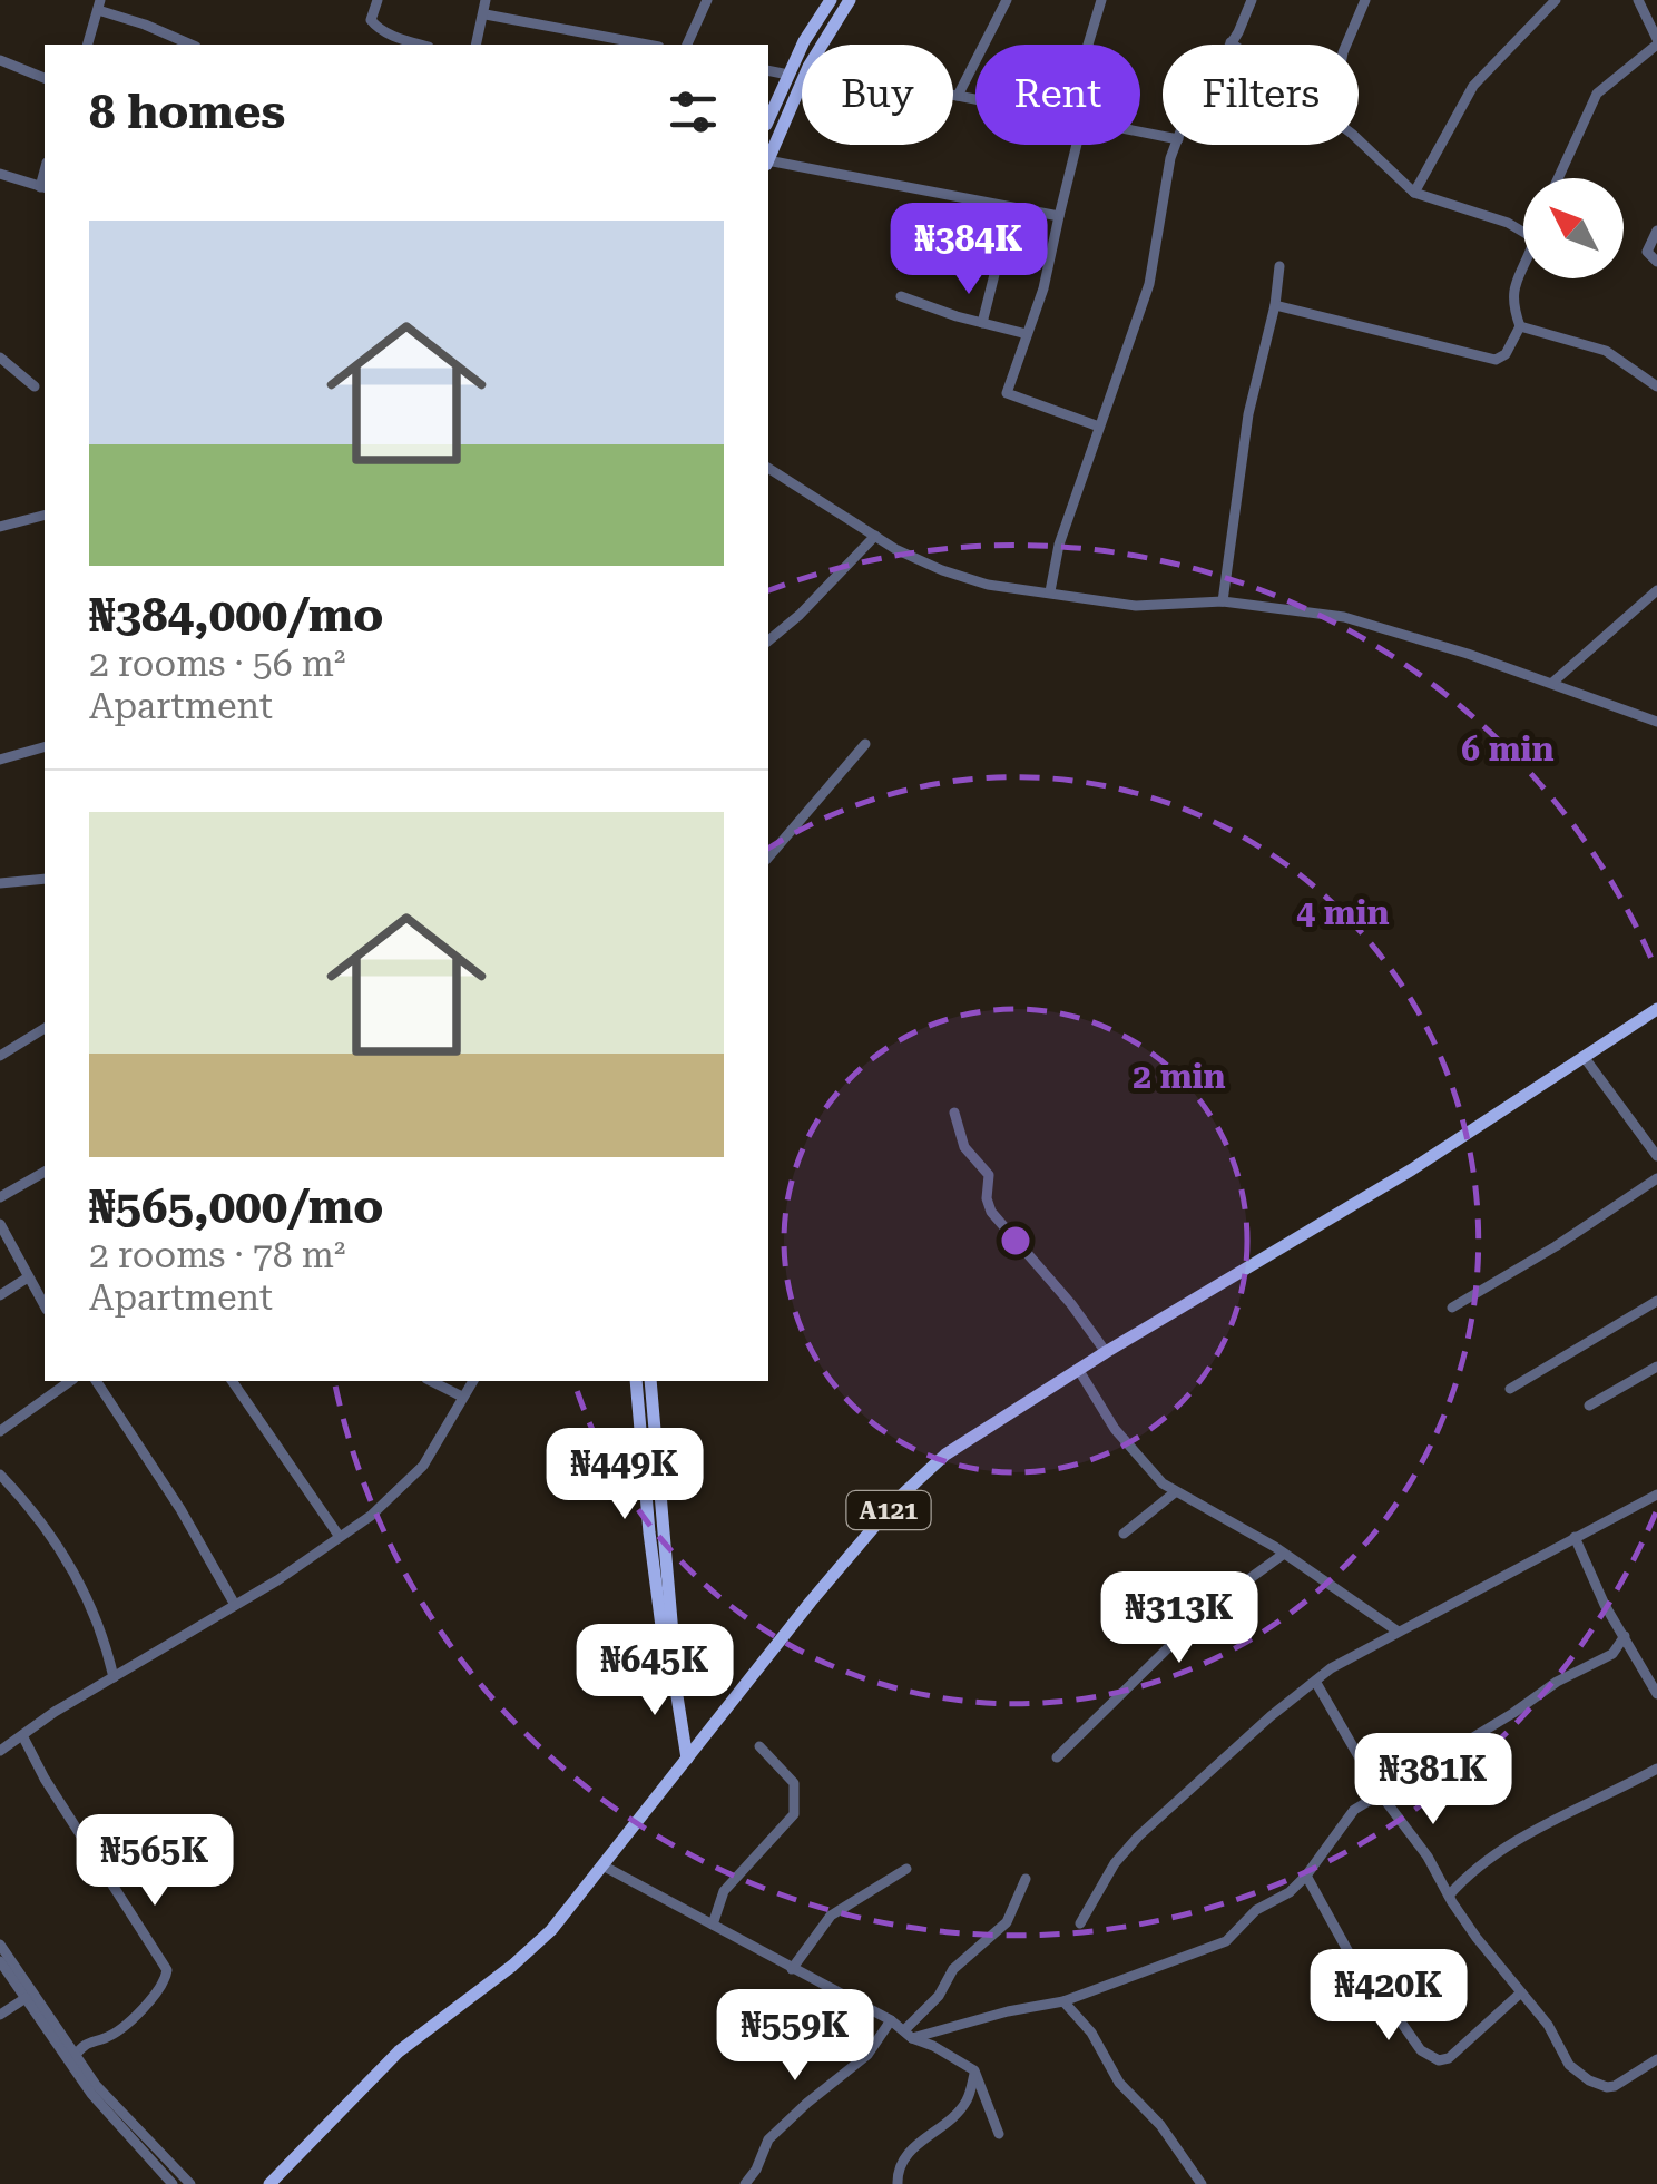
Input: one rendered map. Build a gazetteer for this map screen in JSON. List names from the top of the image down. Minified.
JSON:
{"streets":{"main road":["A121"]},"north":"top left","page":{"chip":["Buy","Rent","Filters"],"heading":"8 homes","list":[{"name":"₦384,000/mo","note":"2 rooms · 56 m² · Apartment"},{"name":"₦565,000/mo","note":"2 rooms · 78 m² · Apartment"}],"price":["₦384K","₦449K","₦313K","₦645K","₦381K","₦565K","₦420K","₦559K"]},"rings":["6 min","4 min","2 min"]}
